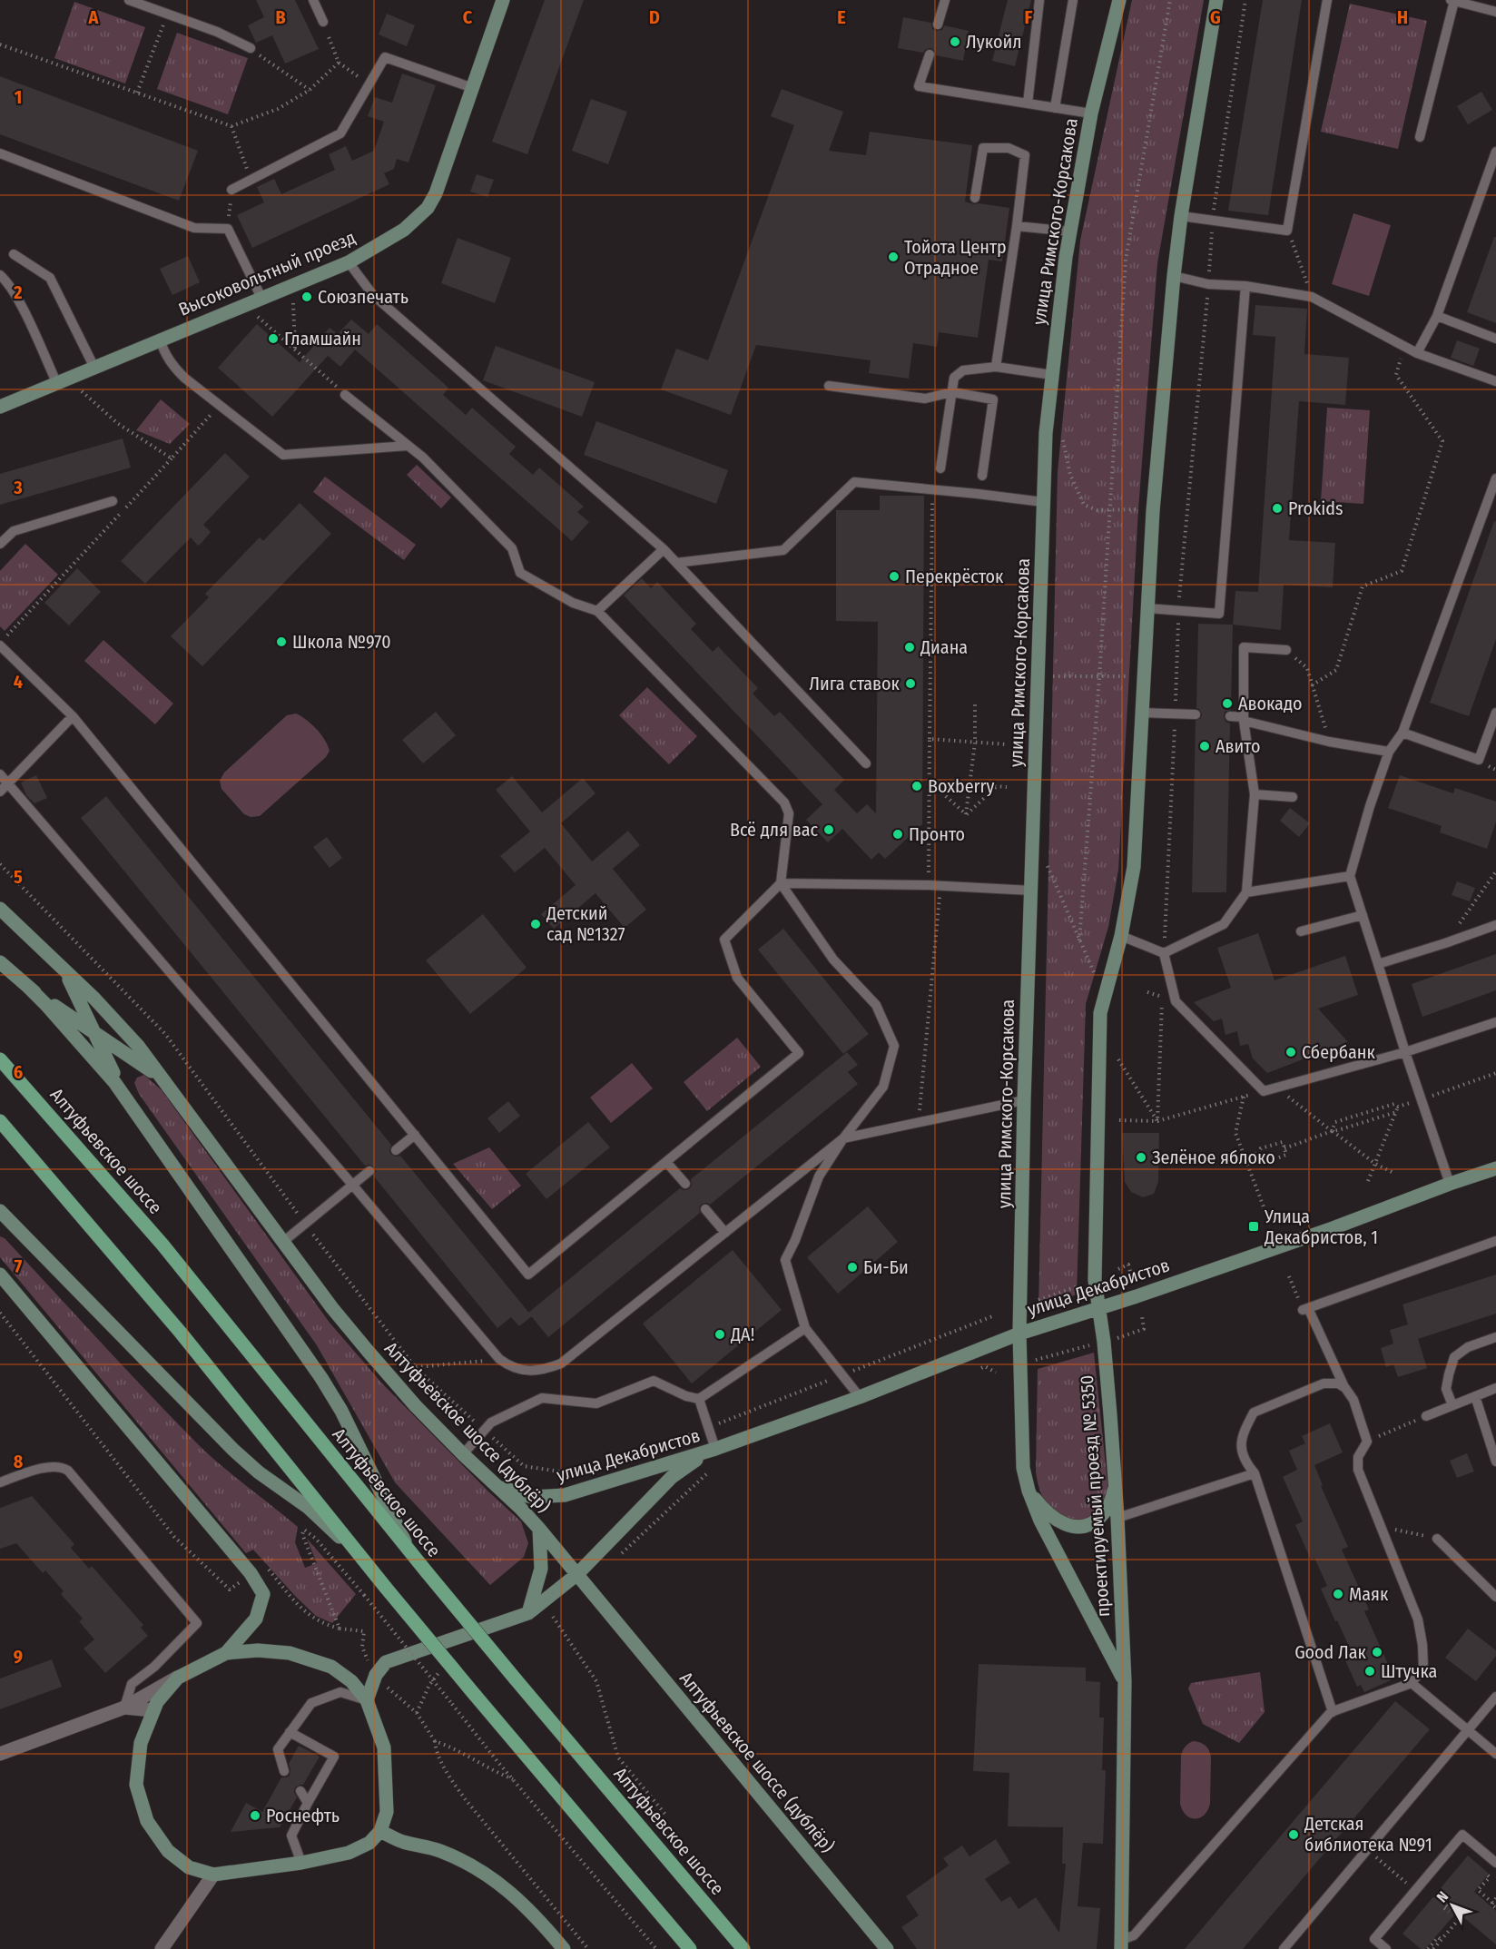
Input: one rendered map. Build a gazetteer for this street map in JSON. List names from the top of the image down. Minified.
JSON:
{"streets":{"main road":["улица Римского-Корсакова","Высоковольтный проезд","Алтуфьевское шоссе","улица Декабристов","Алтуфьевское шоссе (дублёр)","проектируемый проезд № 5350"]},"crossings":[["улица Римского-Корсакова","улица Декабристов"],["улица Римского-Корсакова","проектируемый проезд № 5350"],["улица Декабристов","Алтуфьевское шоссе (дублёр)"],["улица Декабристов","проектируемый проезд № 5350"]],"places":{"other":["Лукойл","Тойота Центр Отрадное","Союзпечать","Гламшайн","Prokids","Перекрёсток","Школа №970","Диана","Лига ставок","Авокадо","Авито","Boxberry","Всё для вас","Пронто","Детский сад №1327","Сбербанк","Зелёное яблоко","Би-Би","ДА!","Маяк","Good Лак","Штучка","Роснефть","Детская библиотека №91"],"transit":["Улица Декабристов, 1"]},"north":"top left","grid":{"columns":["A","B","C","D","E","F","G","H"],"rows":["1","2","3","4","5","6","7","8","9"]}}
